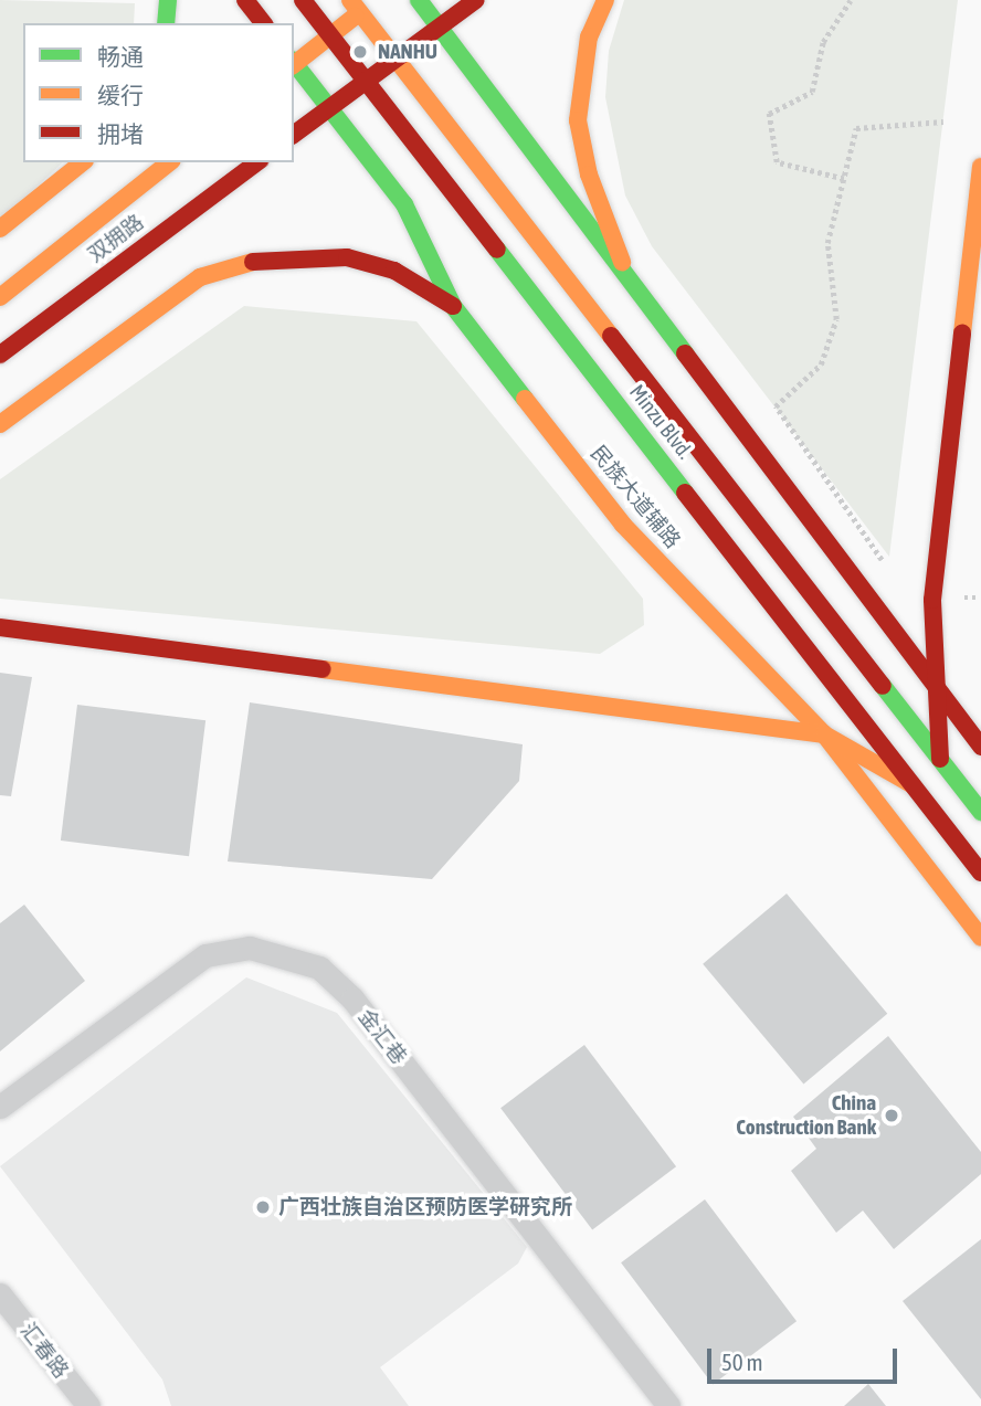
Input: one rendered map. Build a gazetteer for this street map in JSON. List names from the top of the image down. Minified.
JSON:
{"streets":{"main road":["双拥路","Minzu Blvd.","民族大道辅路"],"street":["金汇巷","汇春路"]},"places":["NANHU","China Construction Bank","广西壮族自治区预防医学研究所"],"legend":["畅通","缓行","拥堵"],"scale_bar":"50 m"}
